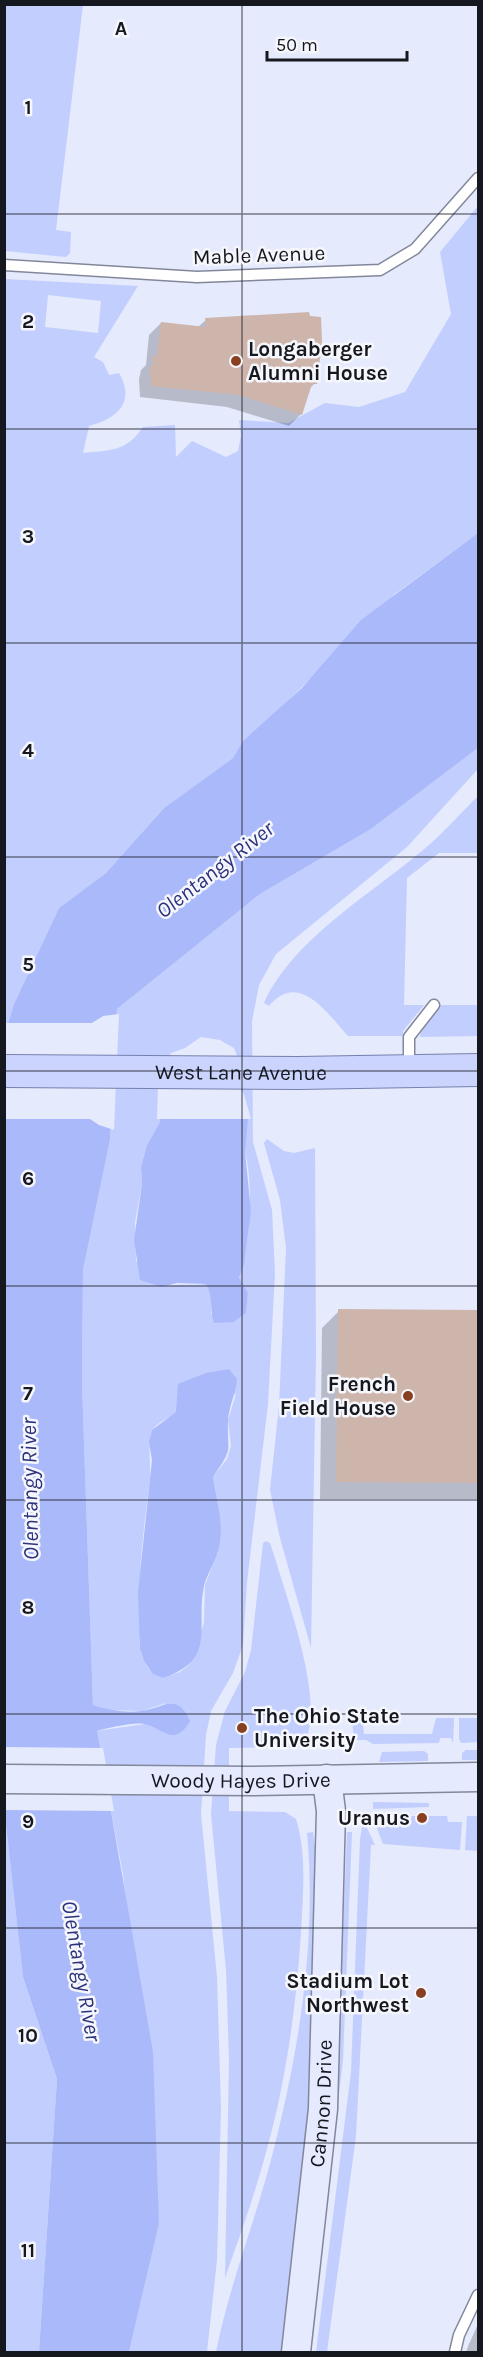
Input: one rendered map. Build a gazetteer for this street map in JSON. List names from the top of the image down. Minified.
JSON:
{"streets":{"main road":["West Lane Avenue"],"street":["Woody Hayes Drive","Cannon Drive"],"lane":["Mable Avenue"]},"crossings":[["Woody Hayes Drive","Cannon Drive"]],"water":["Olentangy River"],"places":["Longaberger Alumni House","French Field House","The Ohio State University","Uranus","Stadium Lot Northwest"],"scale_bar":"50 m","grid":{"columns":["A"],"rows":["1","2","3","4","5","6","7","8","9","10","11"]}}
